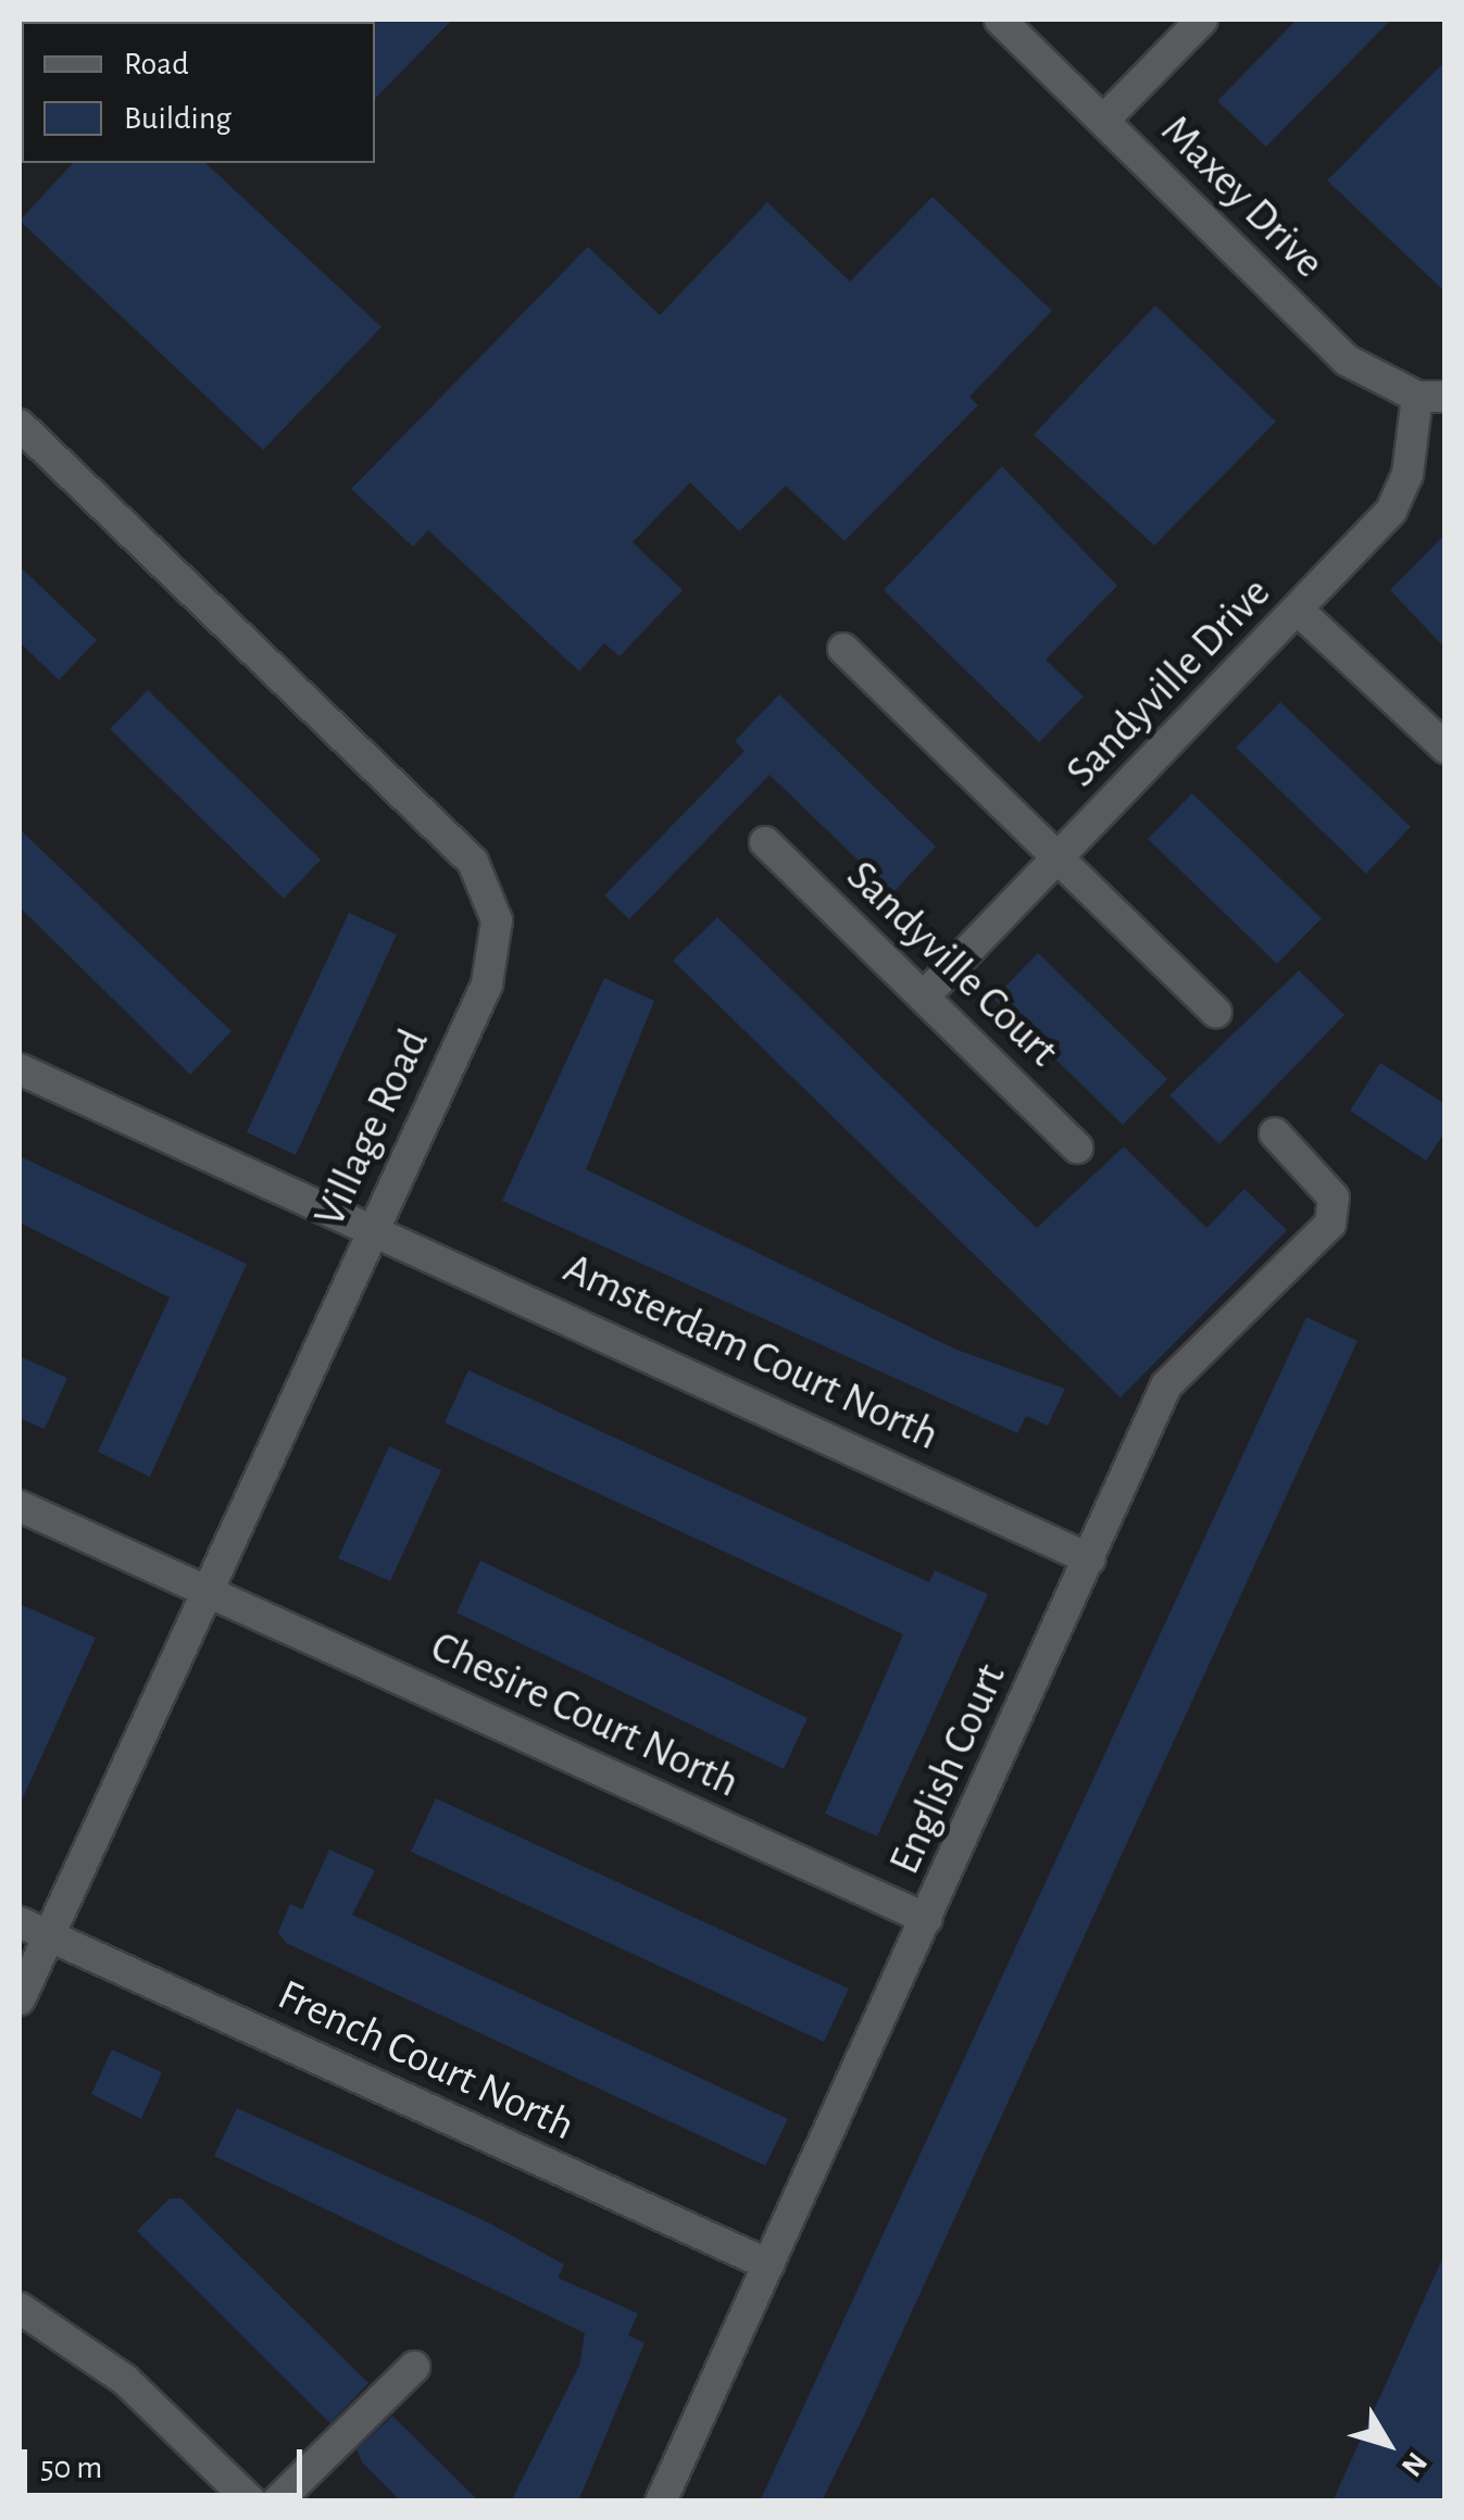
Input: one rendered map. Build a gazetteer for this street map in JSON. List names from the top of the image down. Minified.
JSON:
{"streets":{"street":["Maxey Drive","Sandyville Drive","Sandyville Court","Village Road","Amsterdam Court North","Chesire Court North","English Court","French Court North"]},"crossings":[["Maxey Drive","Sandyville Drive"],["Sandyville Drive","Sandyville Court"],["Village Road","Amsterdam Court North"],["Village Road","Chesire Court North"],["Village Road","French Court North"],["Amsterdam Court North","English Court"],["Chesire Court North","English Court"],["English Court","French Court North"]],"legend":["Road","Building"],"scale_bar":"50 m","north":"bottom right"}
